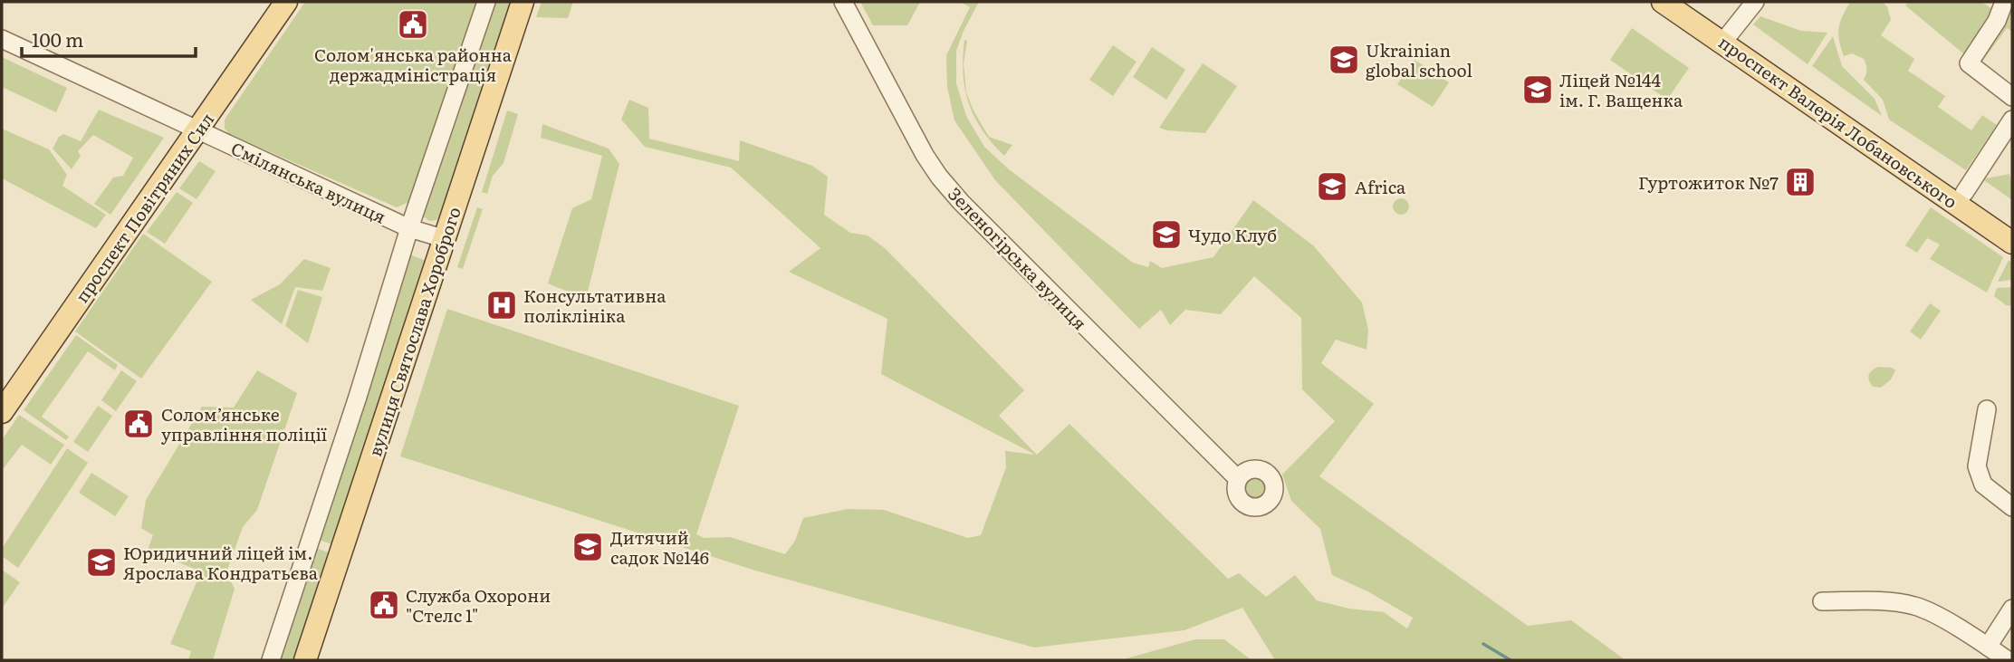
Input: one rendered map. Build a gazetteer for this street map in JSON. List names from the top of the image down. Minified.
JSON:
{"streets":{"main road":["проспект Валерія Лобановського","проспект Повітряних Сил","вулиця Святослава Хороброго"],"street":["Смілянська вулиця","Зеленогірська вулиця"]},"crossings":[["Смілянська вулиця","проспект Повітряних Сил"],["Смілянська вулиця","вулиця Святослава Хороброго"]],"places":{"public building":["Солом'янська районна держадміністрація","Соломʼянське управління поліції","Служба Охорони \"Стелс 1\""],"school or university":["Ukrainian global school","Ліцей №144 ім. Г. Ващенка","Africa","Чудо Клуб","Дитячий садок №146","Юридичний ліцей ім. Ярослава Кондратьєва"],"building":["Гуртожиток №7"],"hospital":["Консультативна поліклініка"]},"scale_bar":"100 m"}
